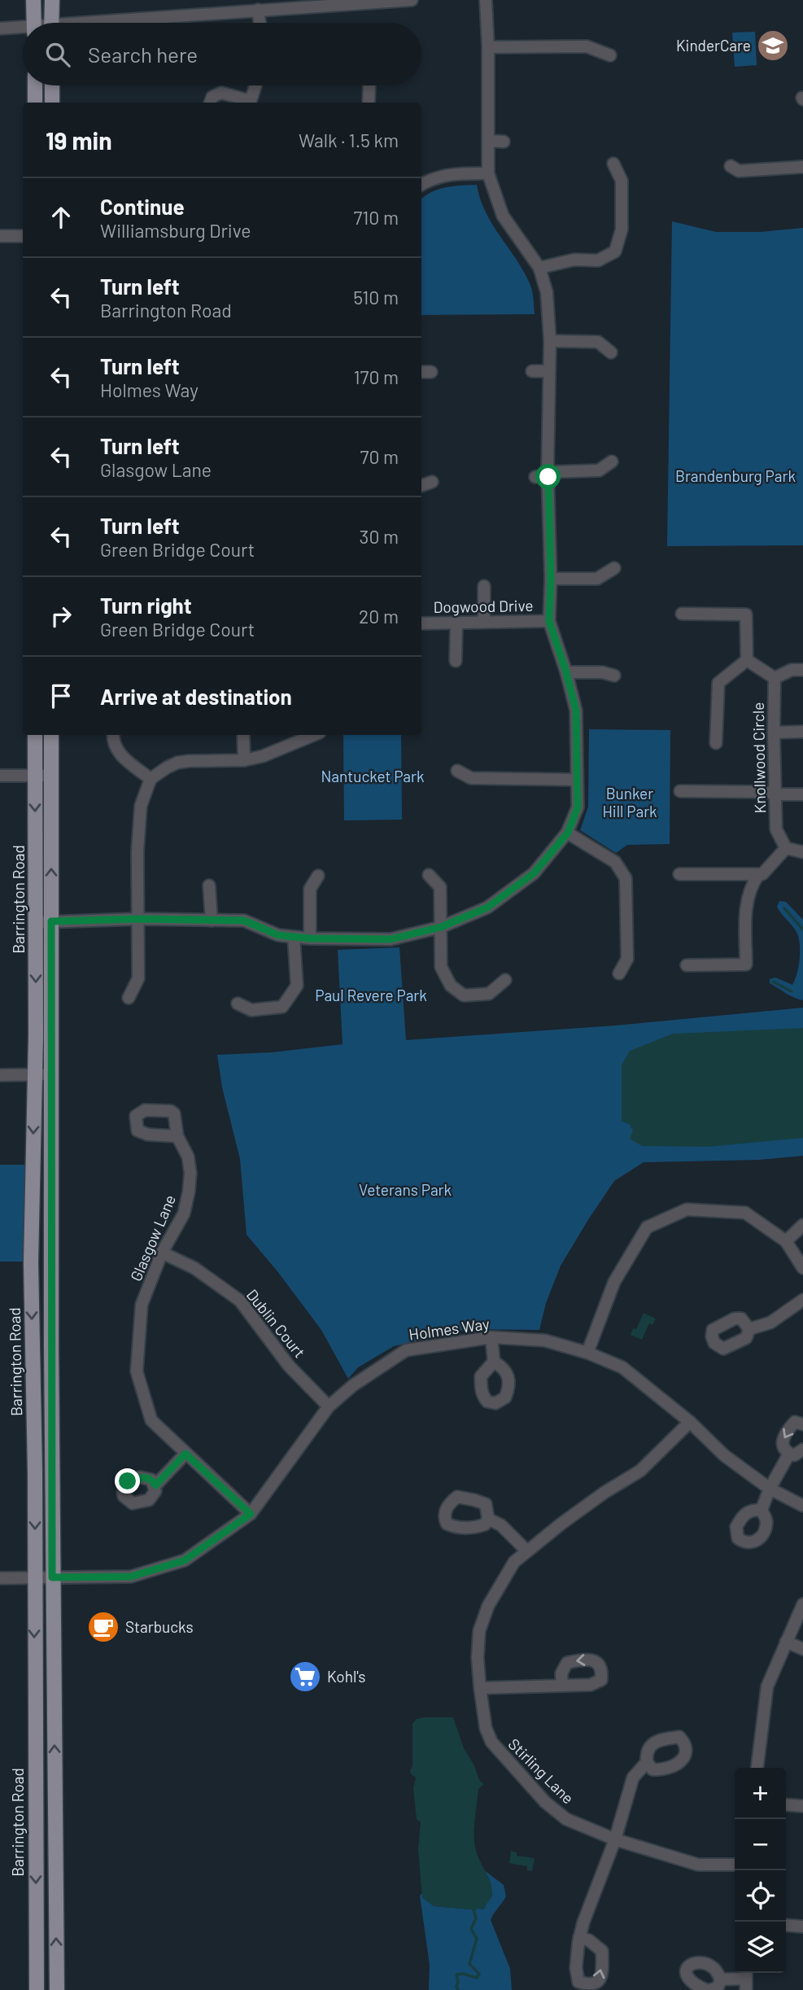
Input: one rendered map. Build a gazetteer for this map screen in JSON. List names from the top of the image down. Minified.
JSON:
{"streets":{"main road":["Barrington Road"],"street":["Dogwood Drive","Knollwood Circle","Glasgow Lane","Dublin Court","Holmes Way","Stirling Lane"]},"crossings":[["Barrington Road","Holmes Way"],["Glasgow Lane","Dublin Court"],["Glasgow Lane","Holmes Way"],["Dublin Court","Holmes Way"],["Holmes Way","Stirling Lane"]],"parks":["Brandenburg Park","Nantucket Park","Bunker Hill Park","Paul Revere Park","Veterans Park"],"places":{"school or university":["KinderCare"],"cafe":["Starbucks"],"supermarket":["Kohl's"]},"page":{"search":"Search here","heading":["19 min","Walk · 1.5 km"],"list":[["Continue","Williamsburg Drive","710 m"],["Turn left","Barrington Road","510 m"],["Turn left","Holmes Way","170 m"],["Turn left","Glasgow Lane","70 m"],["Turn left","Green Bridge Court","30 m"],["Turn right","Green Bridge Court","20 m"],"Arrive at destination"],"map_buttons":["+","−"]}}
